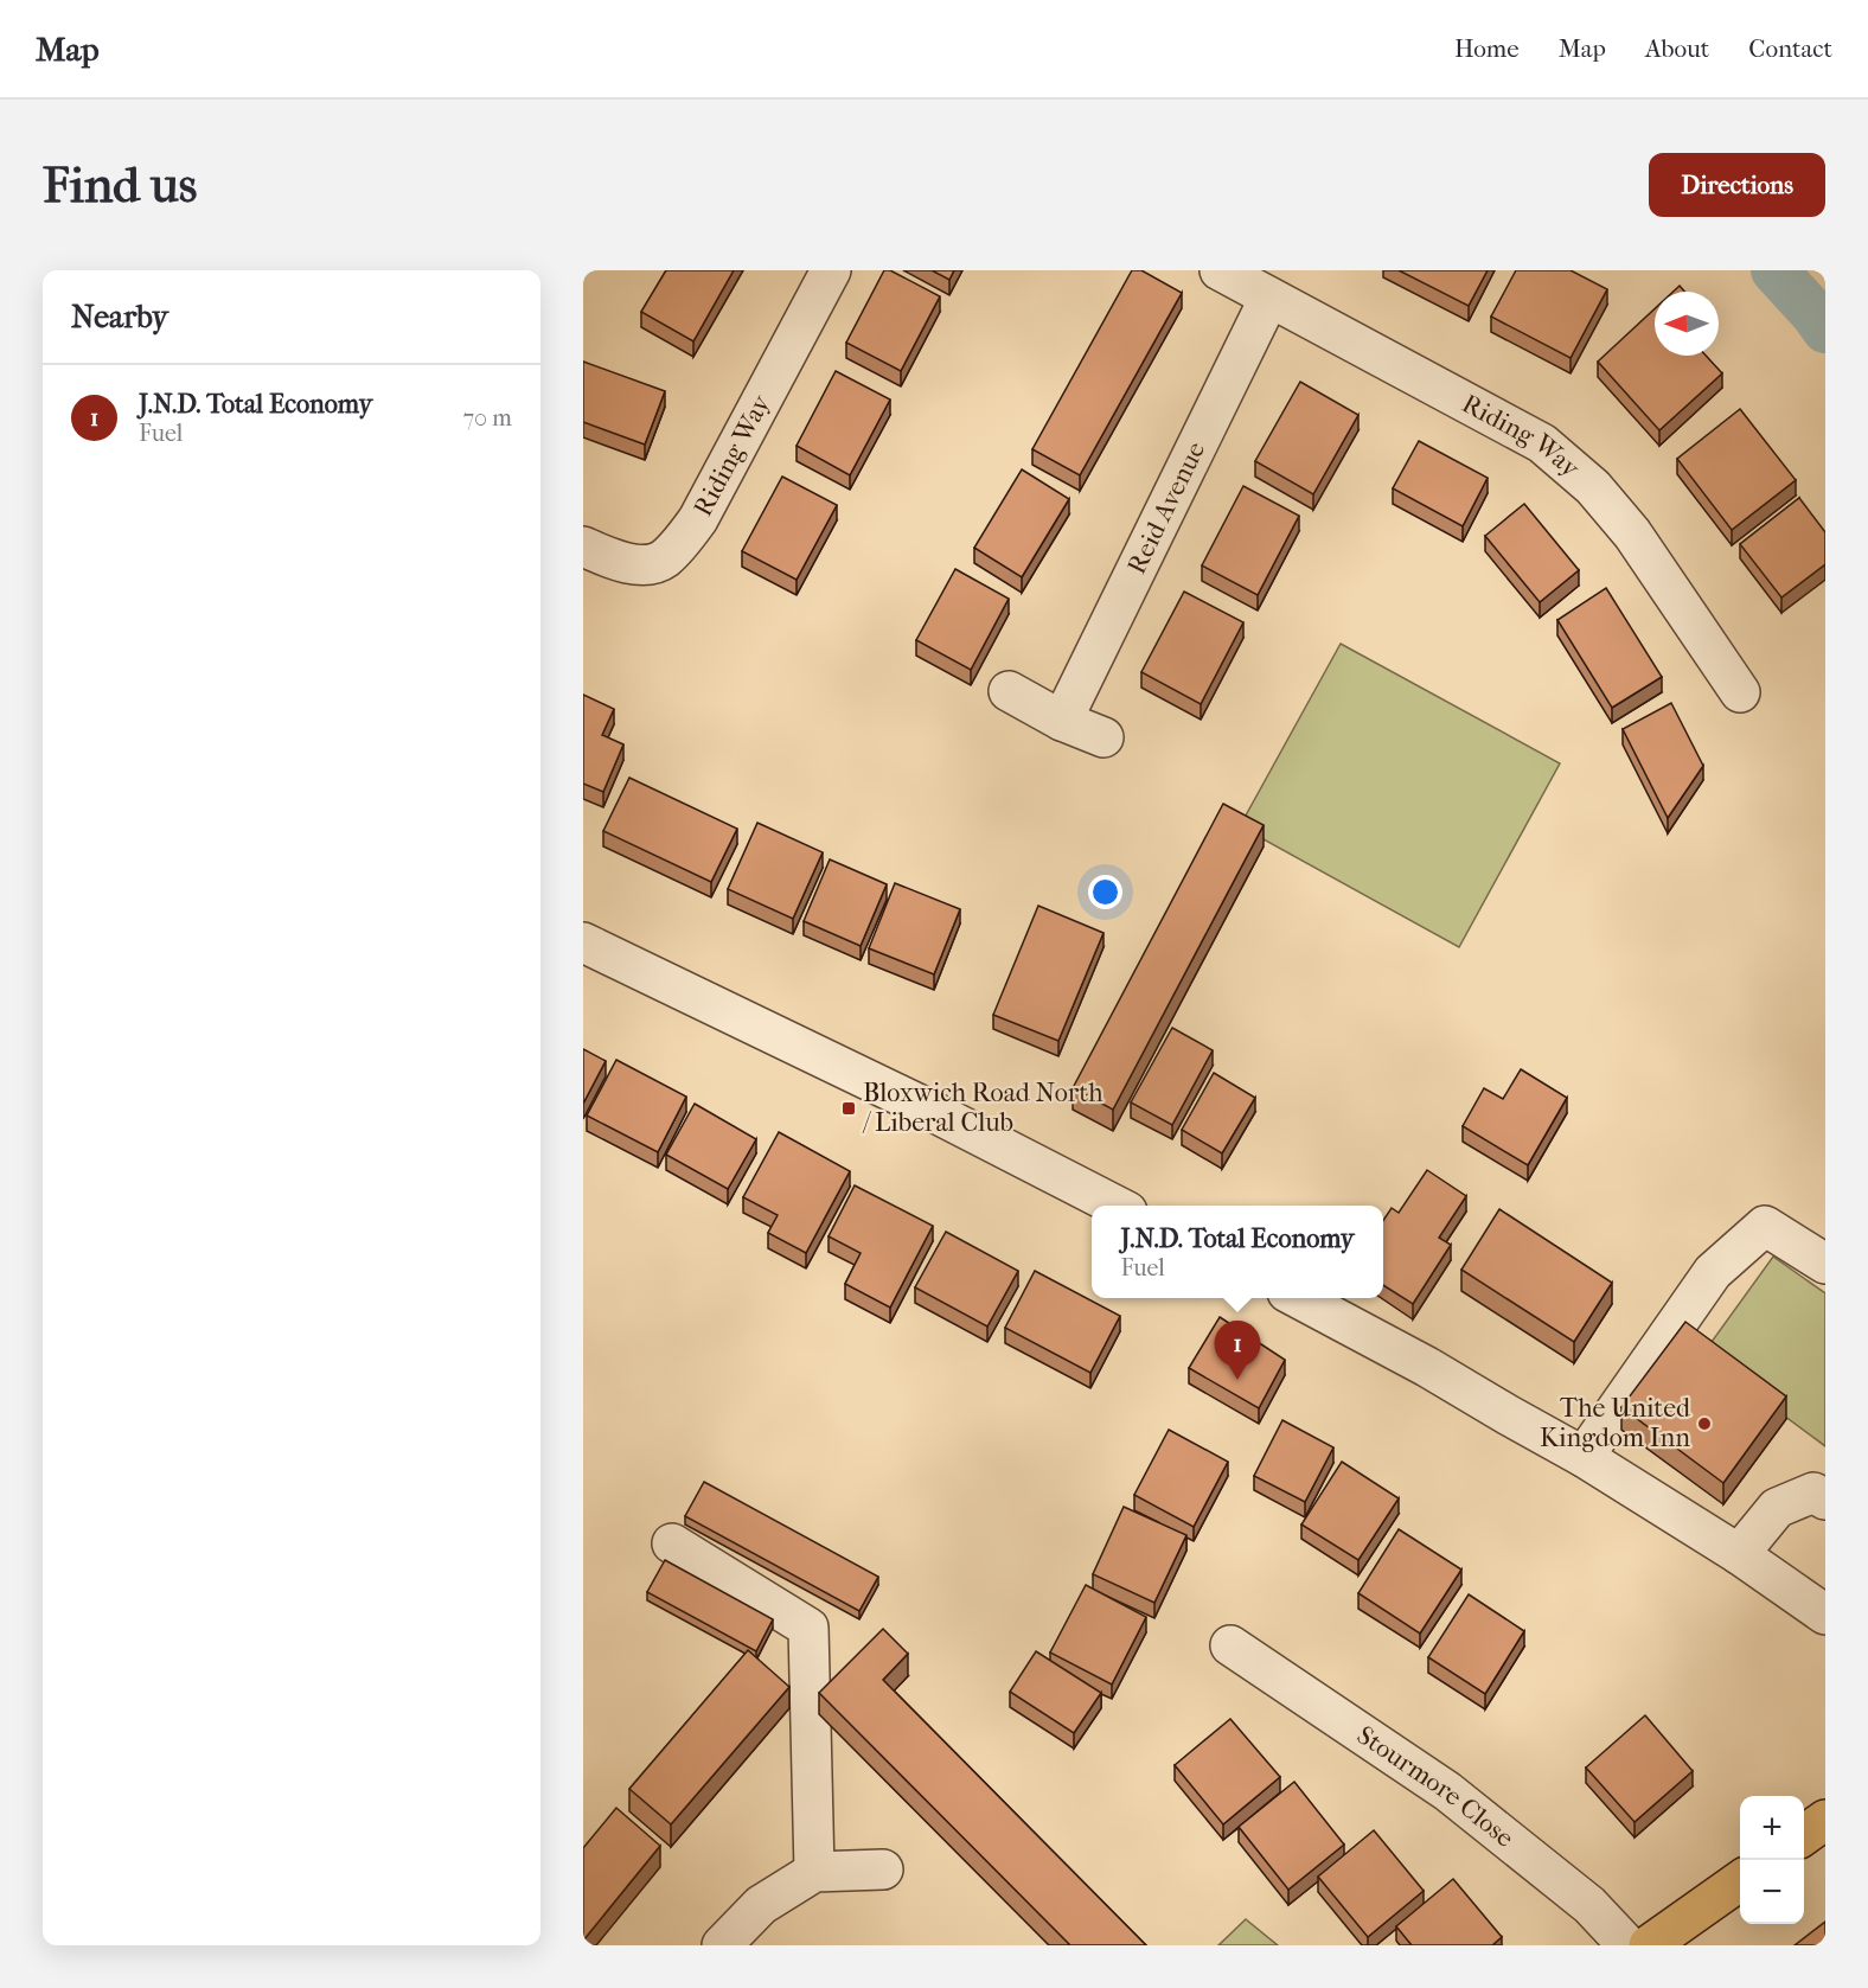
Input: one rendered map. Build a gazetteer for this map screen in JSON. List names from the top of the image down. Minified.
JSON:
{"streets":{"street":["Riding Way","Reid Avenue","Stourmore Close"]},"crossings":[["Riding Way","Reid Avenue"]],"places":{"transit":["Bloxwich Road North / Liberal Club"],"other":["The United Kingdom Inn"]},"north":"left","page":{"header":"Map","nav":["Home","Map","About","Contact"],"buttons":"Directions","title":"Find us","heading":"Nearby","list":[{"mark":"1","name":"J.N.D. Total Economy","note":"Fuel","value":"70 m"}],"popup":["J.N.D. Total Economy","Fuel"],"pins":"1","map_buttons":["+","−"]}}
